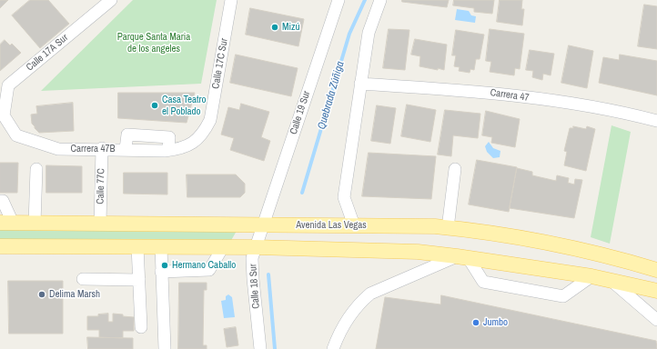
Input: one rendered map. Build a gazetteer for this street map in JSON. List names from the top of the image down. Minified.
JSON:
{"streets":{"main road":["Avenida Las Vegas"],"street":["Calle 17A Sur","Calle 17C Sur","Carrera 47","Calle 19 Sur","Carrera 47B","Calle 77C","Calle 18 Sur"]},"crossings":[["Calle 17A Sur","Carrera 47B"],["Calle 17C Sur","Carrera 47B"],["Calle 19 Sur","Avenida Las Vegas"],["Calle 19 Sur","Calle 18 Sur"],["Carrera 47B","Calle 77C"],["Calle 77C","Avenida Las Vegas"],["Avenida Las Vegas","Calle 18 Sur"]],"water":["Quebrada Zúñiga"],"parks":["Parque Santa Maria de los angeles"],"places":["Mizú","Casa Teatro el Poblado","Hermano Caballo","Delima Marsh","Jumbo"]}
